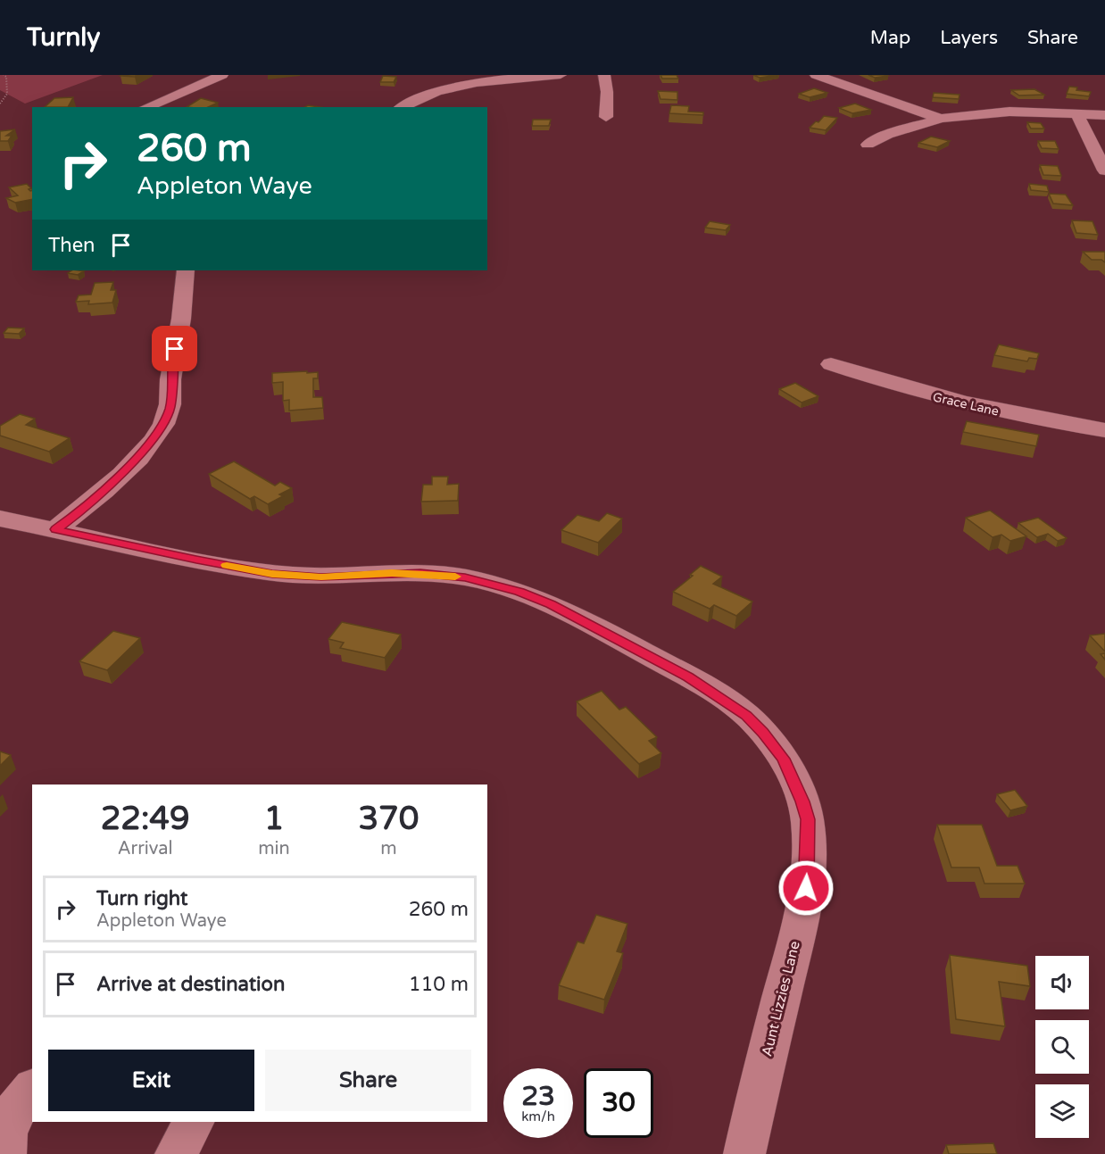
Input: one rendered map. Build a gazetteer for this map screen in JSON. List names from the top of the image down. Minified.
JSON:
{"streets":{"street":["Grace Lane","Aunt Lizzies Lane"]},"page":{"header":"Turnly","nav":["Map","Layers","Share"],"turn":["260 m","Appleton Waye"],"then":"Then","eta":["22:49","Arrival","1","min","370","m"],"list":[{"name":"Turn right","note":"Appleton Waye","value":"260 m"},{"name":"Arrive at destination","value":"110 m"}],"buttons":["Exit","Share"],"speed":"23 km/h","limit":"30"}}
